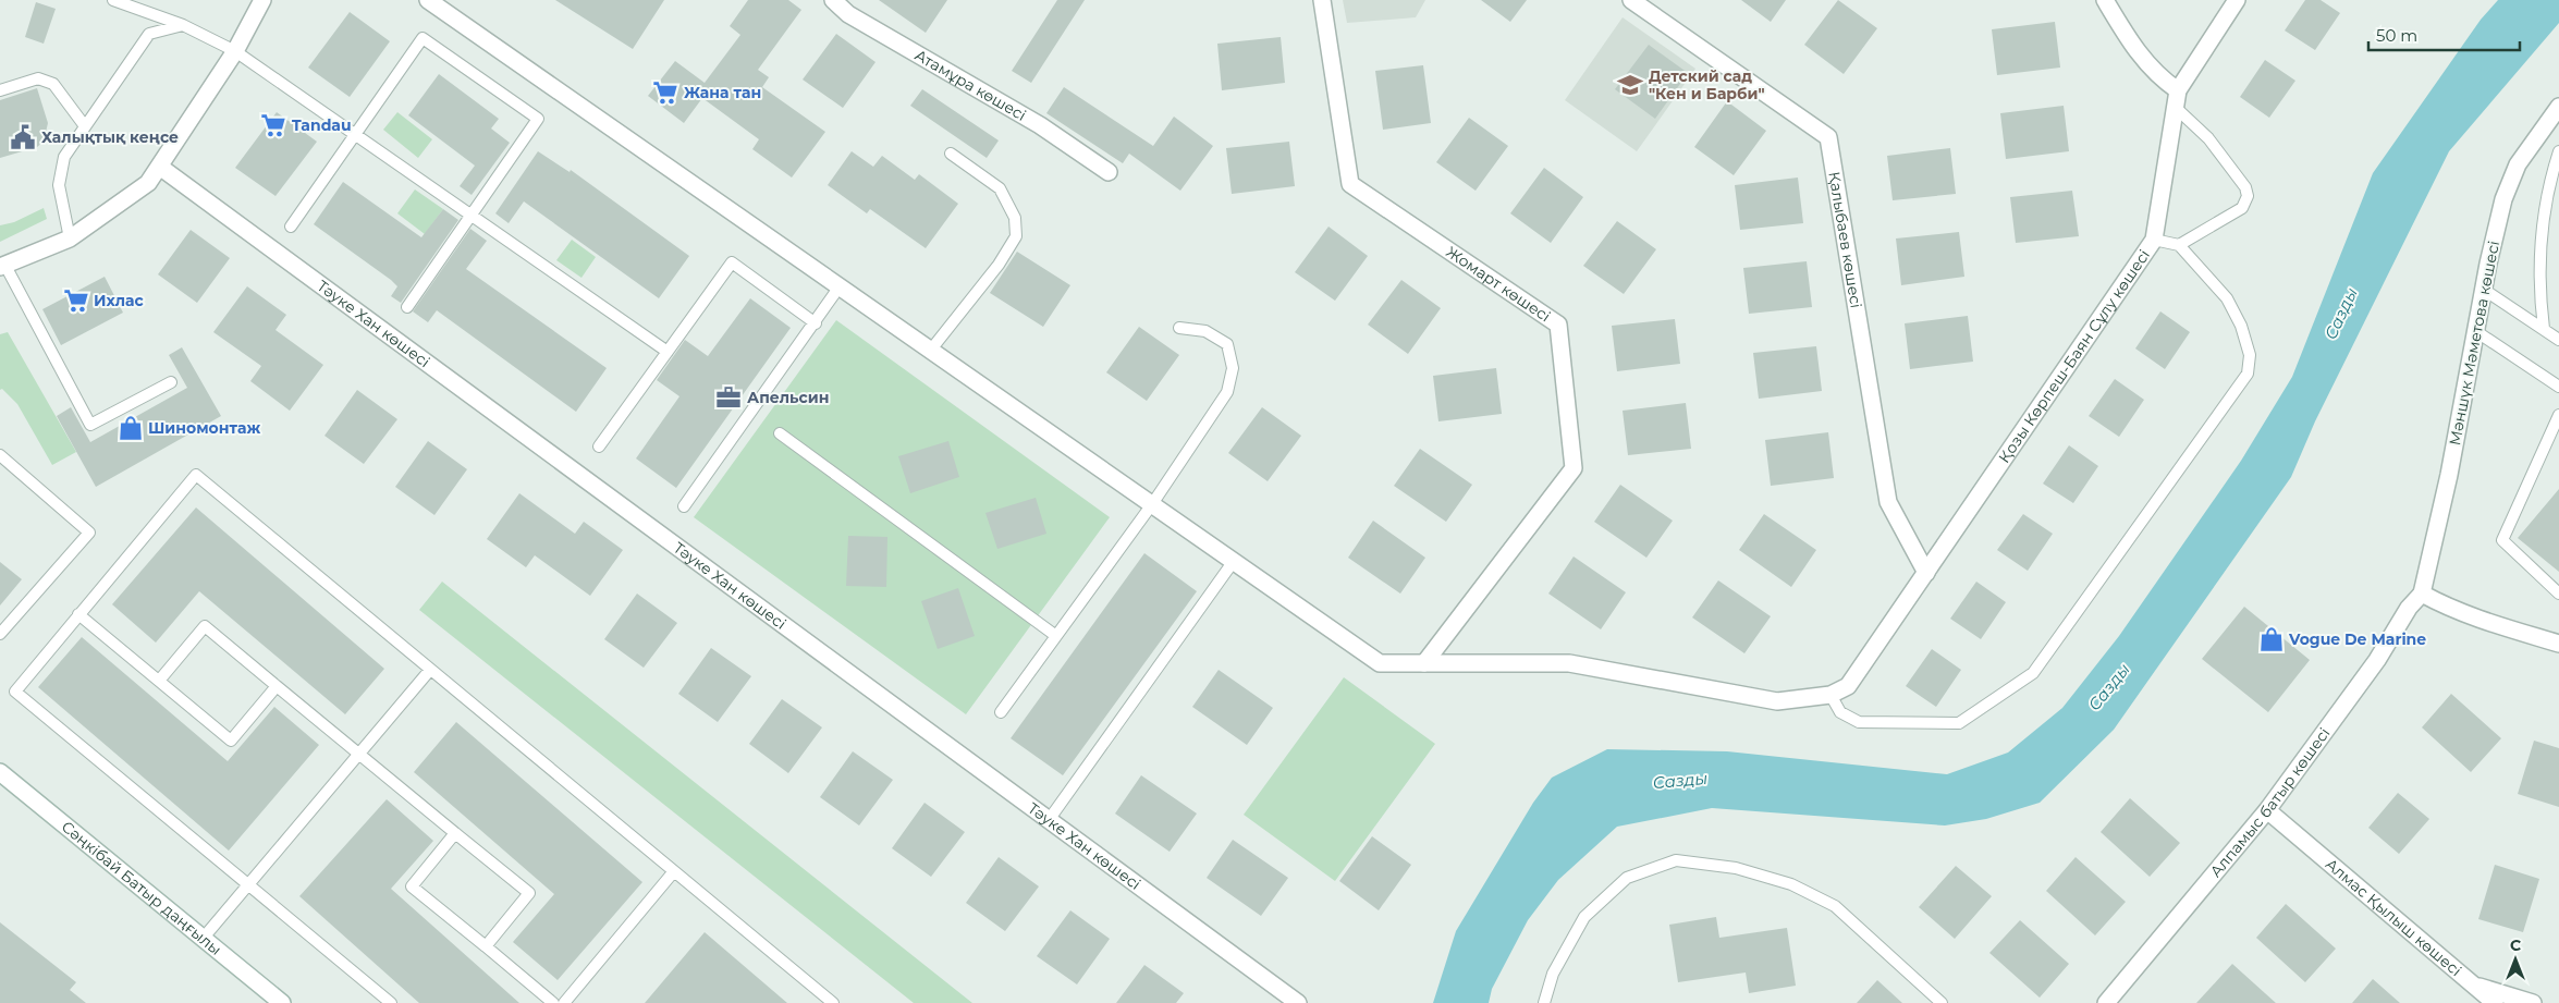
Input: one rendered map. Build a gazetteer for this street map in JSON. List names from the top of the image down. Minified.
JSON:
{"streets":{"street":["Атамұра көшесі","Қалыбаев көшесі","Жомарт көшесі","Тәуке Хан көшесі","Мәншүк Мәметова көшесі","Қозы Көрпеш-Баян Сұлу көшесі","Алпамыс батыр көшесі","Сәңкібай Батыр даңғылы","Алмас Қылыш көшесі"]},"crossings":[["Қалыбаев көшесі","Қозы Көрпеш-Баян Сұлу көшесі"],["Мәншүк Мәметова көшесі","Алпамыс батыр көшесі"],["Алпамыс батыр көшесі","Алмас Қылыш көшесі"]],"water":["Сазды"],"places":{"school or university":["Детский сад \"Кен и Барби\""],"supermarket":["Жана тан","Tandau","Ихлас"],"public building":["Халықтық кеңсе"],"office":["Апельсин"],"shop":["Шиномонтаж","Vogue De Marine"]},"scale_bar":"50 m","north":"top"}
